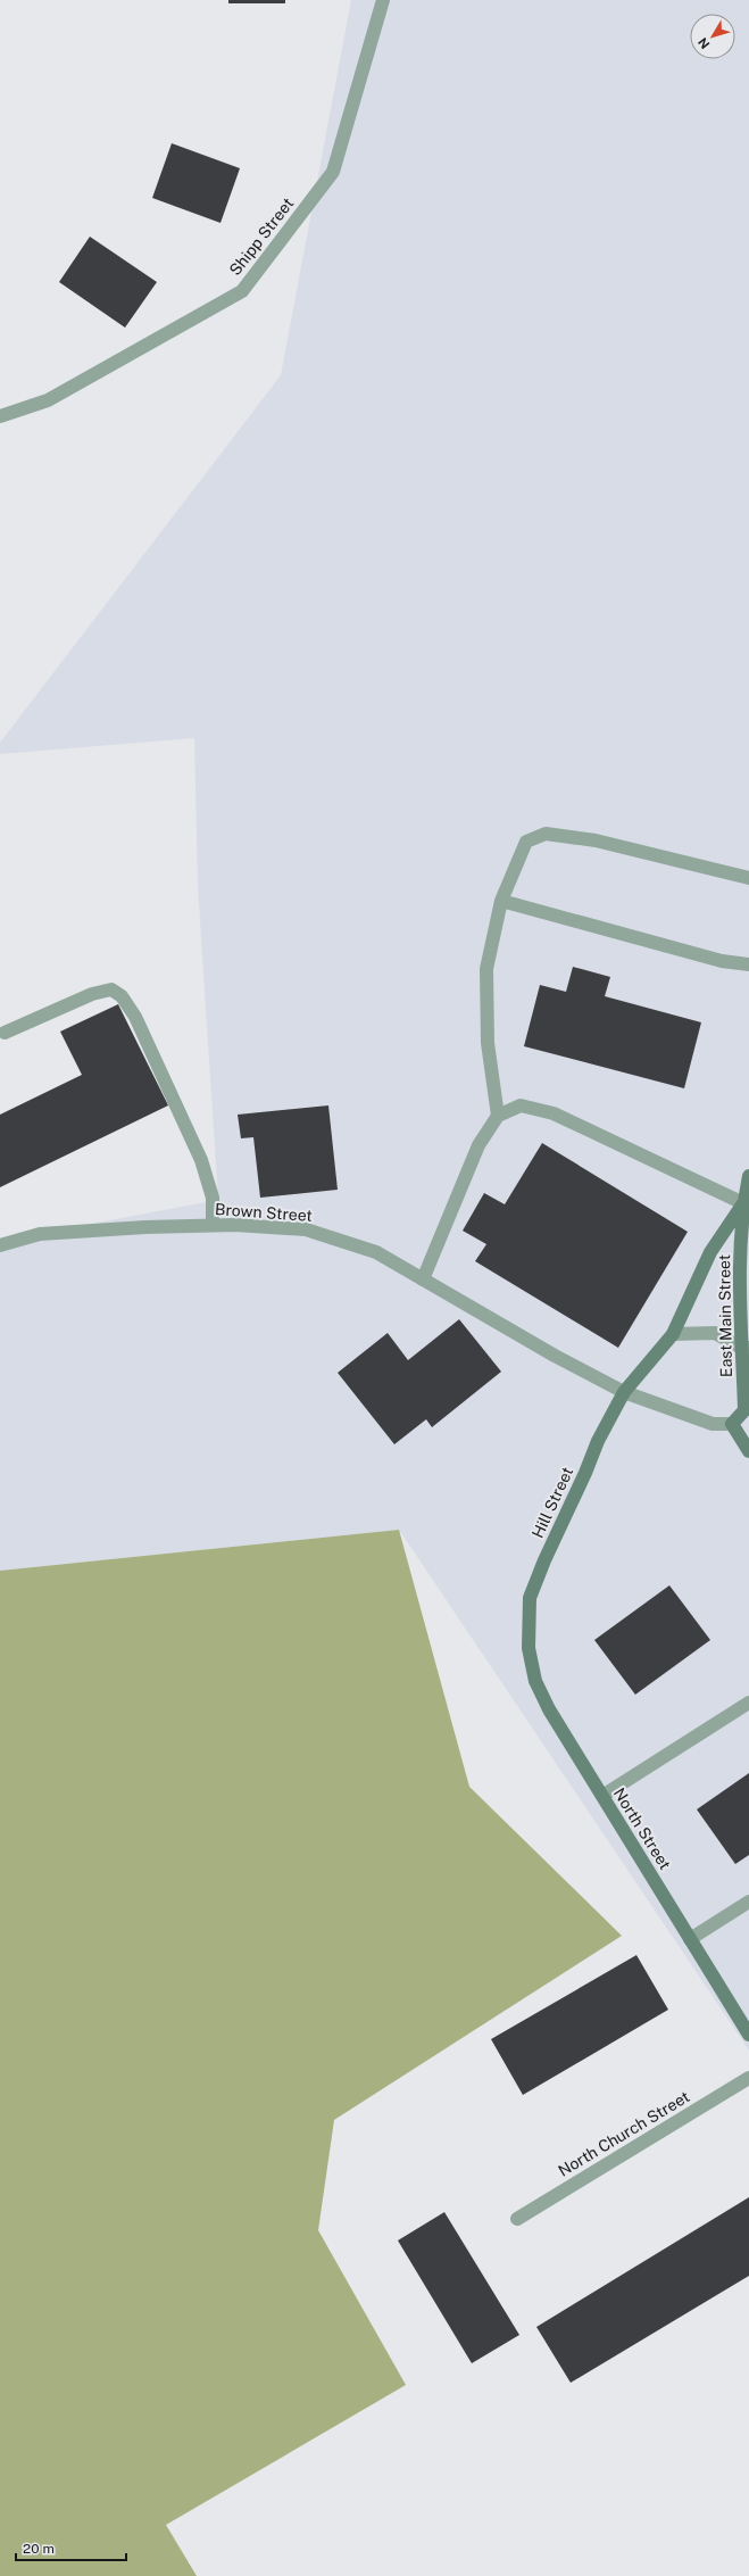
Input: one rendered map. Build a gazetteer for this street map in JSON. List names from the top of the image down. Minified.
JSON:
{"streets":{"main road":["East Main Street","Hill Street","North Street"],"street":["Shipp Street","Brown Street","North Church Street"]},"crossings":[["Brown Street","East Main Street"],["Brown Street","Hill Street"],["East Main Street","Hill Street"],["Hill Street","North Street"]],"scale_bar":"20 m","north":"bottom left"}
